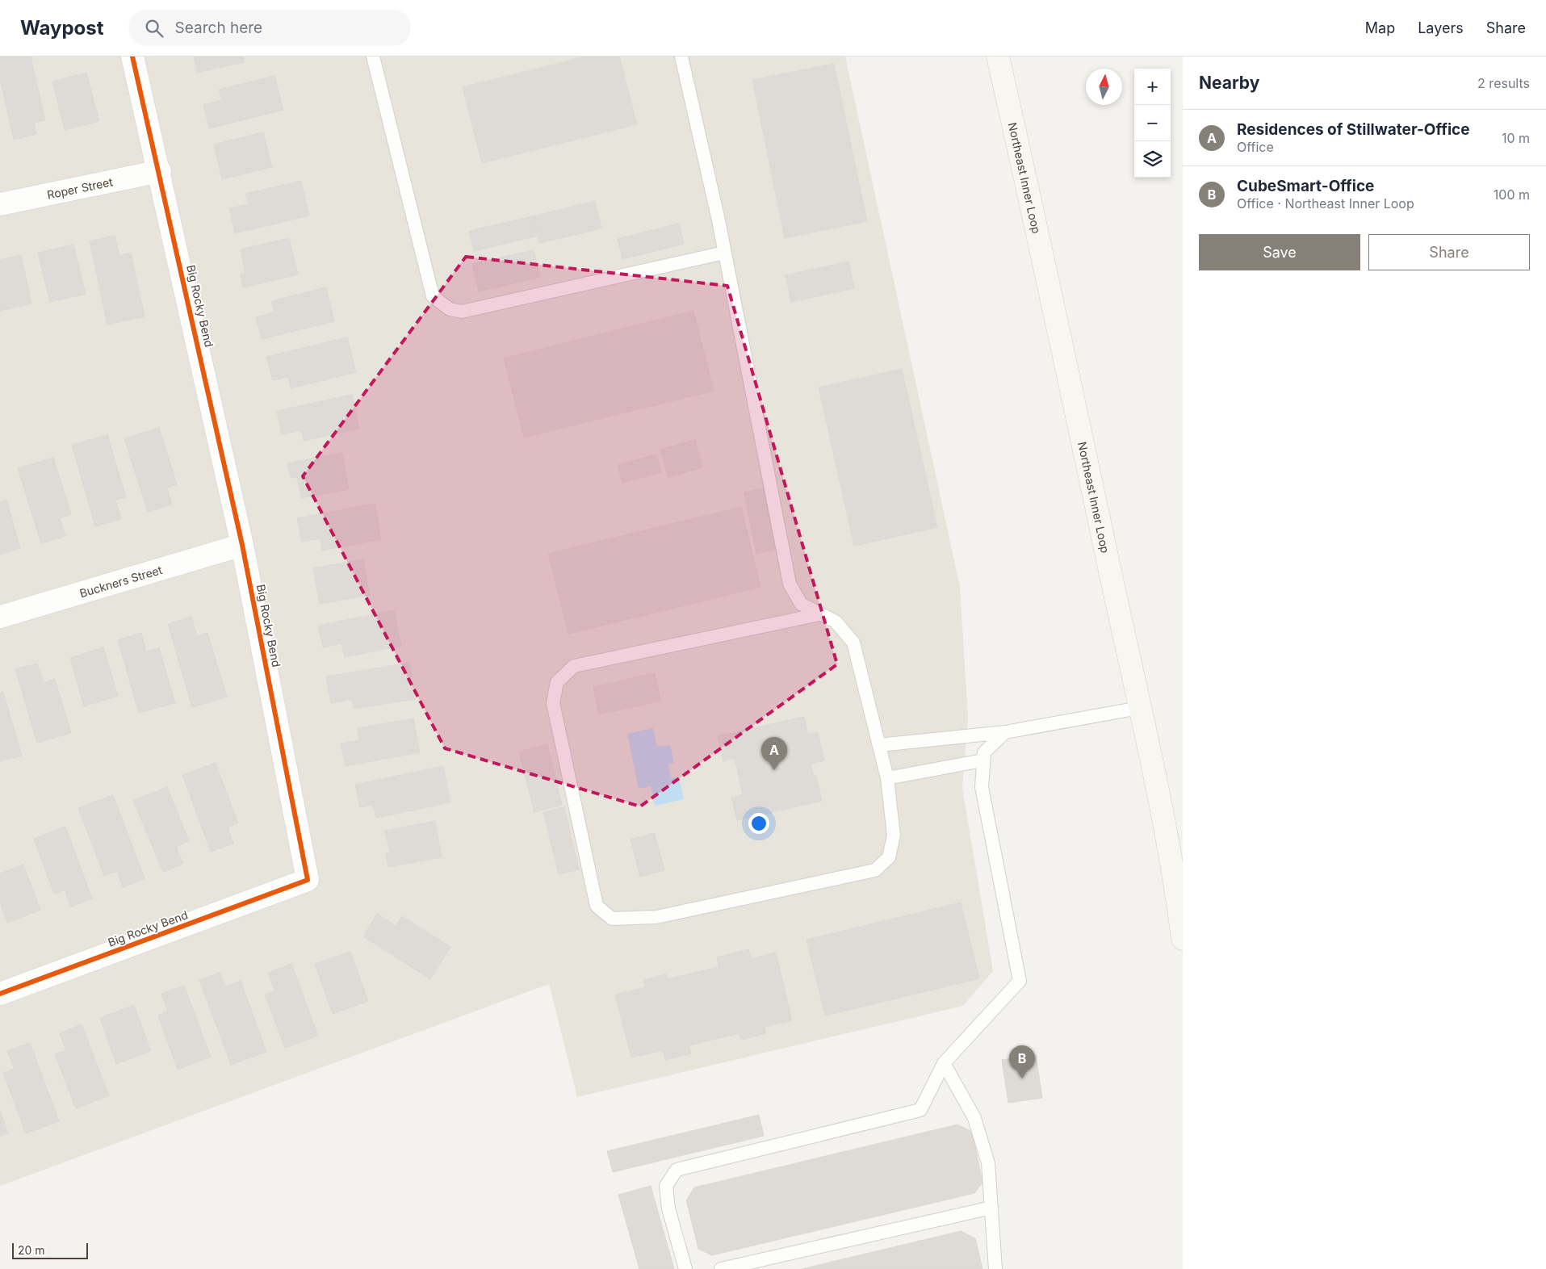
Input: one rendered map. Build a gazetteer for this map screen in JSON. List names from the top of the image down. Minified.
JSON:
{"streets":{"main road":["Northeast Inner Loop"],"street":["Roper Street","Big Rocky Bend","Buckners Street"]},"crossings":[["Roper Street","Big Rocky Bend"],["Big Rocky Bend","Buckners Street"]],"scale_bar":"20 m","north":"top","page":{"header":"Waypost","search":"Search here","nav":["Map","Layers","Share"],"heading":["Nearby","2 results"],"map_buttons":["+","−"],"list":[{"mark":"A","name":"Residences of Stillwater-Office","note":"Office","value":"10 m"},{"mark":"B","name":"CubeSmart-Office","note":"Office · Northeast Inner Loop","value":"100 m"}],"buttons":["Save","Share"],"pins":["A","B"],"scale":"20 m"}}
